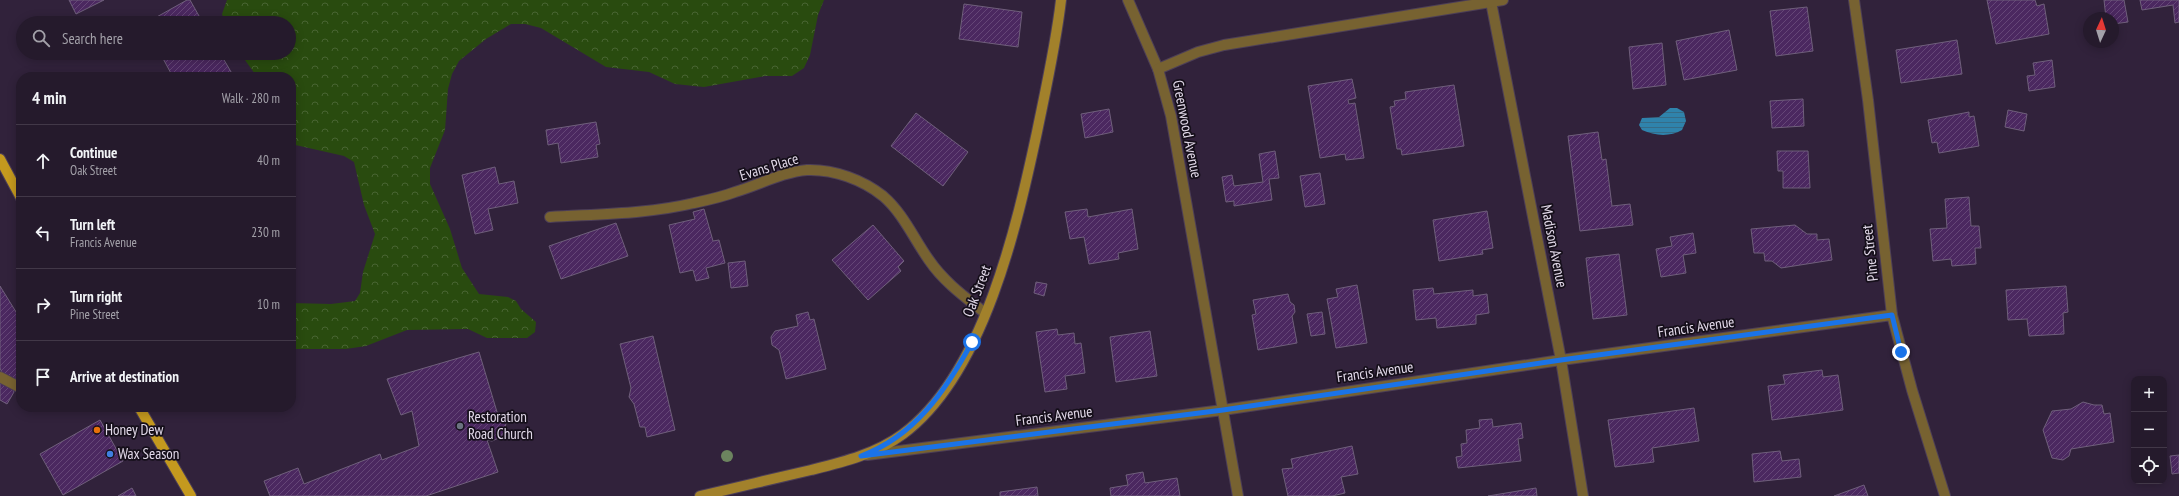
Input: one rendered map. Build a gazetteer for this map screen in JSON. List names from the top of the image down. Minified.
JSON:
{"streets":{"street":["Greenwood Avenue","Evans Place","Madison Avenue","Pine Street","Oak Street","Francis Avenue"]},"crossings":[["Greenwood Avenue","Madison Avenue"],["Greenwood Avenue","Francis Avenue"],["Evans Place","Oak Street"],["Madison Avenue","Francis Avenue"],["Pine Street","Francis Avenue"],["Oak Street","Francis Avenue"]],"places":["Restoration Road Church","Honey Dew","Wax Season"],"north":"top","page":{"search":"Search here","heading":["4 min","Walk · 280 m"],"list":[["Continue","Oak Street","40 m"],["Turn left","Francis Avenue","230 m"],["Turn right","Pine Street","10 m"],"Arrive at destination"],"map_buttons":["+","−"]}}
